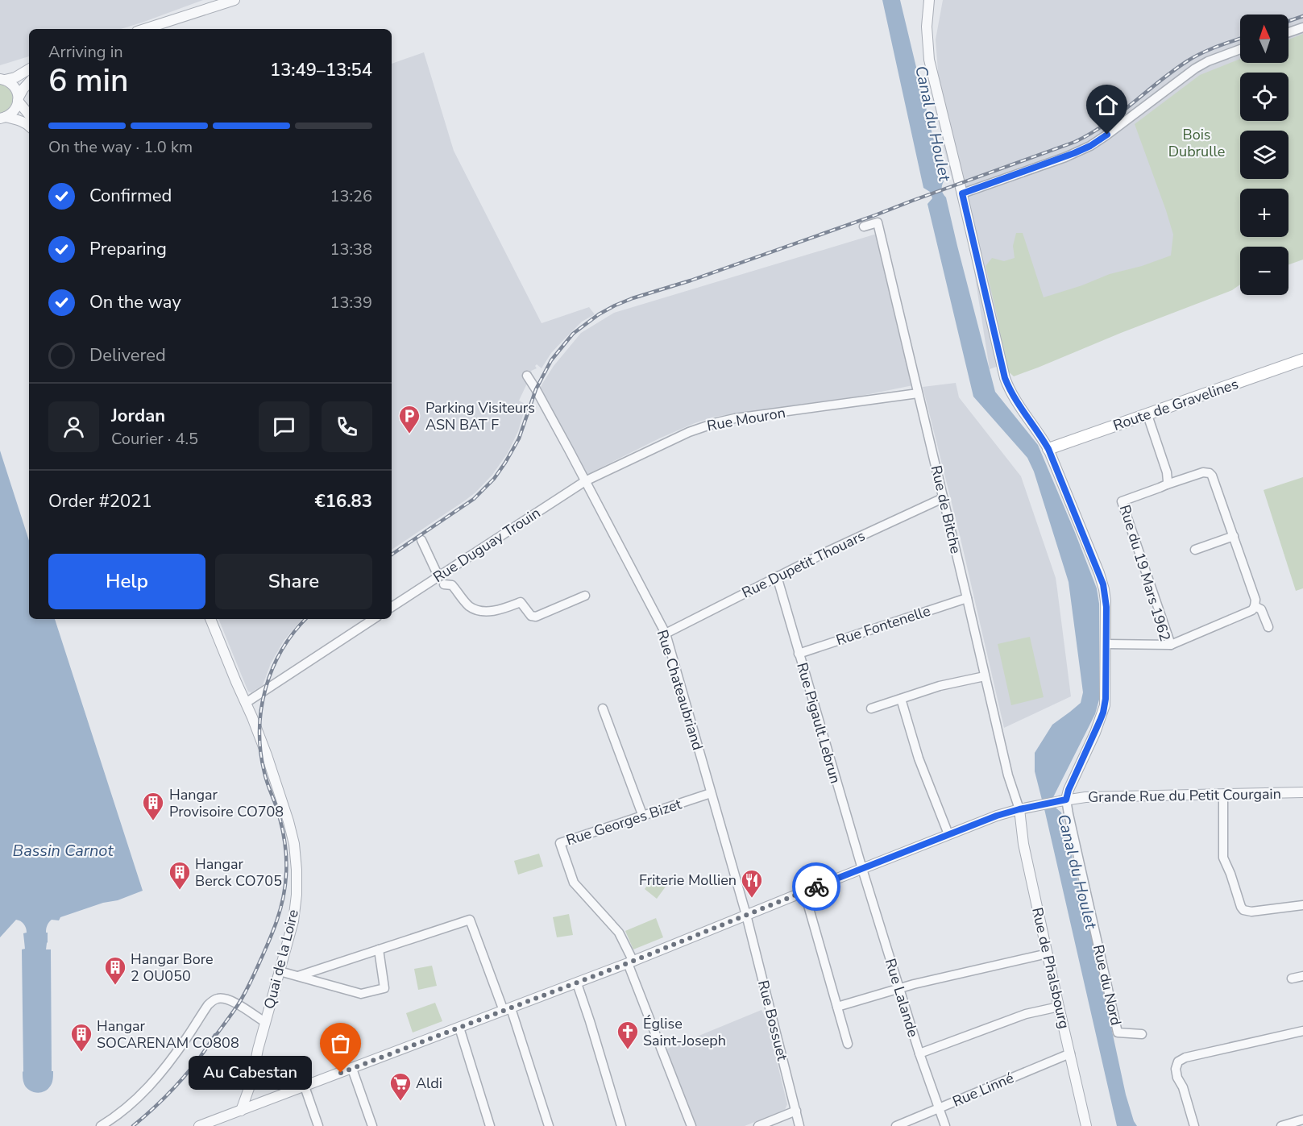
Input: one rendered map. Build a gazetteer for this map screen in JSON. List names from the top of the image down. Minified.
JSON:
{"streets":{"main road":["Route de Gravelines"],"street":["Rue Mouron","Rue de Bitche","Rue Duguay Trouin","Rue Dupetit Thouars","Rue du 19 Mars 1962","Rue Fontenelle","Rue Chateaubriand","Rue Pigault Lebrun","Grande Rue du Petit Courgain","Rue Georges Bizet","Quai de la Loire","Rue de Phalsbourg","Rue du Nord","Rue Lalande","Rue Bossuet","Rue Linné"]},"crossings":[["Rue Mouron","Rue de Bitche"],["Rue Mouron","Rue Duguay Trouin"],["Rue Mouron","Rue Chateaubriand"],["Rue de Bitche","Rue Dupetit Thouars"],["Rue de Bitche","Rue Fontenelle"],["Rue de Bitche","Grande Rue du Petit Courgain"],["Rue de Bitche","Rue de Phalsbourg"],["Rue Duguay Trouin","Rue Chateaubriand"],["Rue Dupetit Thouars","Rue Chateaubriand"],["Rue Dupetit Thouars","Rue Pigault Lebrun"],["Rue Fontenelle","Rue Pigault Lebrun"],["Rue Chateaubriand","Grande Rue du Petit Courgain"],["Rue Chateaubriand","Rue Georges Bizet"],["Rue Chateaubriand","Rue Bossuet"],["Rue Pigault Lebrun","Grande Rue du Petit Courgain"],["Rue Pigault Lebrun","Rue Lalande"],["Grande Rue du Petit Courgain","Rue Georges Bizet"],["Grande Rue du Petit Courgain","Quai de la Loire"],["Grande Rue du Petit Courgain","Rue de Phalsbourg"],["Grande Rue du Petit Courgain","Rue du Nord"],["Grande Rue du Petit Courgain","Rue Lalande"],["Grande Rue du Petit Courgain","Rue Bossuet"],["Rue de Phalsbourg","Rue Linné"],["Rue Lalande","Rue Linné"]],"water":["Canal du Houlet","Bassin Carnot"],"parks":["Bois Dubrulle"],"places":{"parking":["Parking Visiteurs ASN BAT F"],"building":["Hangar Provisoire CO708","Hangar Berck CO705","Hangar Bore 2 OU050","Hangar SOCARENAM CO808"],"restaurant":["Friterie Mollien"],"church":["Église Saint-Joseph"],"other":["Au Cabestan"],"supermarket":["Aldi"]},"north":"top","page":{"map_buttons":["+","−"],"heading":["6 min","Arriving in","13:49–13:54"],"panel":["Jordan","Courier · 4.5","Order #2021","€16.83"],"bar":"On the way · 1.0 km","list":[["Confirmed","13:26"],["Preparing","13:38"],["On the way","13:39"],"Delivered"],"buttons":["Help","Share"],"bubble":"Au Cabestan"}}
